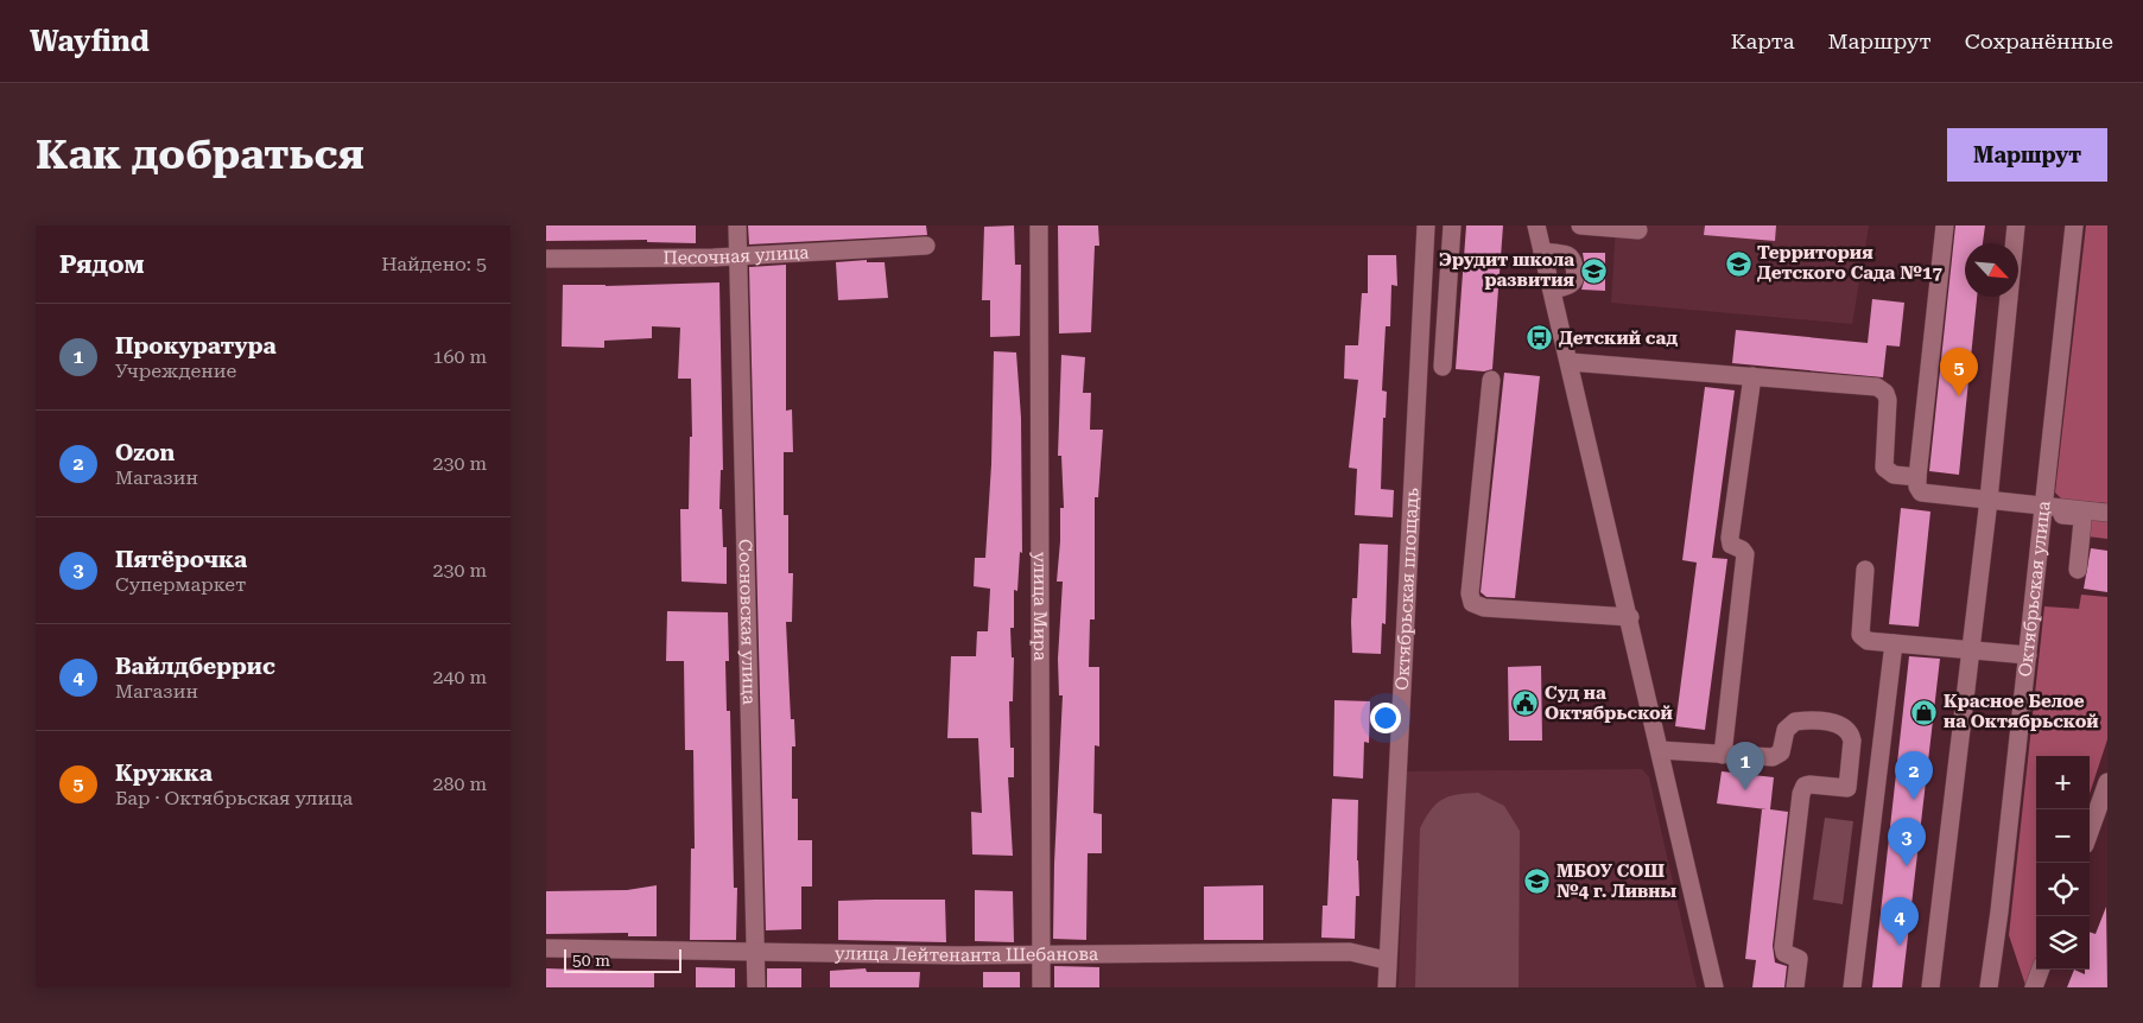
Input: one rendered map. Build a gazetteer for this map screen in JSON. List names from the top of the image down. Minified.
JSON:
{"streets":{"street":["Песочная улица","Октябрьская площадь","Октябрьская улица","улица Мира","Сосновская улица","улица Лейтенанта Шебанова"]},"crossings":[["Песочная улица","Сосновская улица"],["Октябрьская площадь","улица Лейтенанта Шебанова"],["улица Мира","улица Лейтенанта Шебанова"],["Сосновская улица","улица Лейтенанта Шебанова"]],"places":{"school or university":["Территория Детского Сада №17","Эрудит школа развития","МБОУ СОШ №4 г. Ливны"],"bus stop":["Детский сад"],"public building":["Суд на Октябрьской"],"shop":["Красное Белое на Октябрьской"]},"scale_bar":"50 m","north":"bottom right","page":{"header":"Wayfind","nav":["Карта","Маршрут","Сохранённые"],"buttons":"Маршрут","title":"Как добраться","heading":["Рядом","Найдено: 5"],"list":[{"mark":"1","name":"Прокуратура","note":"Учреждение","value":"160 m"},{"mark":"2","name":"Ozon","note":"Магазин","value":"230 m"},{"mark":"3","name":"Пятёрочка","note":"Супермаркет","value":"230 m"},{"mark":"4","name":"Вайлдберрис","note":"Магазин","value":"240 m"},{"mark":"5","name":"Кружка","note":"Бар · Октябрьская улица","value":"280 m"}],"pins":["5","1","2","3","4"],"map_buttons":["+","−"],"scale":"50 m"}}
